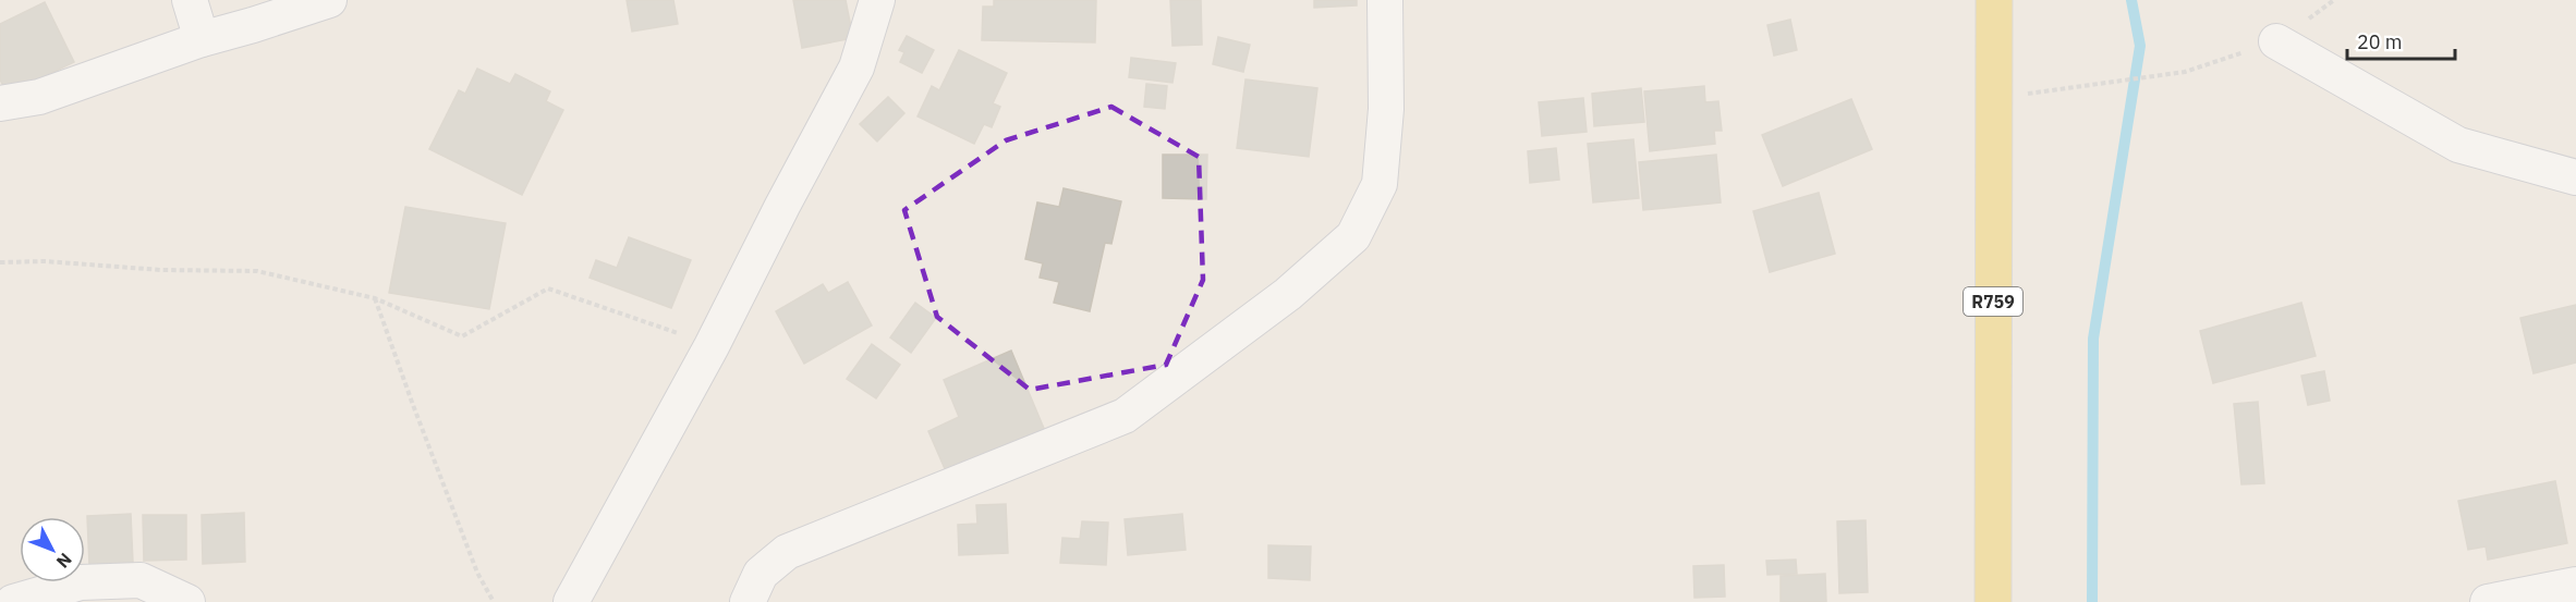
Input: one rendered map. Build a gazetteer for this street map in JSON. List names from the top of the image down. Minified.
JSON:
{"streets":{"main road":["R759"]},"scale_bar":"20 m","north":"bottom right"}
